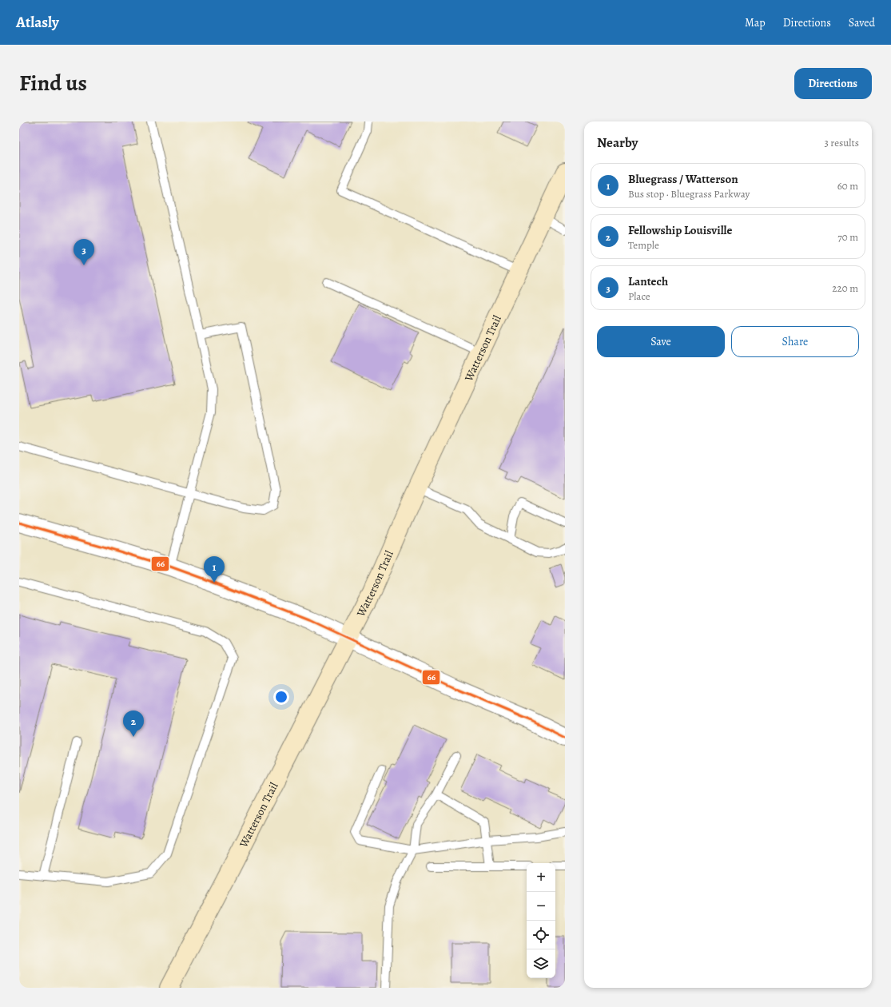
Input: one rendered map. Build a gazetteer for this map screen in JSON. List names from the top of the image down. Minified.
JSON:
{"streets":{"main road":["Watterson Trail"]},"lines":["transit line 66"],"page":{"header":"Atlasly","nav":["Map","Directions","Saved"],"title":"Find us","buttons":["Directions",["Save","Share"]],"heading":["Nearby","3 results"],"list":[{"mark":"1","name":"Bluegrass / Watterson","note":"Bus stop · Bluegrass Parkway","value":"60 m"},{"mark":"2","name":"Fellowship Louisville","note":"Temple","value":"70 m"},{"mark":"3","name":"Lantech","note":"Place","value":"220 m"}],"pins":["3","1","2"],"map_buttons":["+","−"]}}
